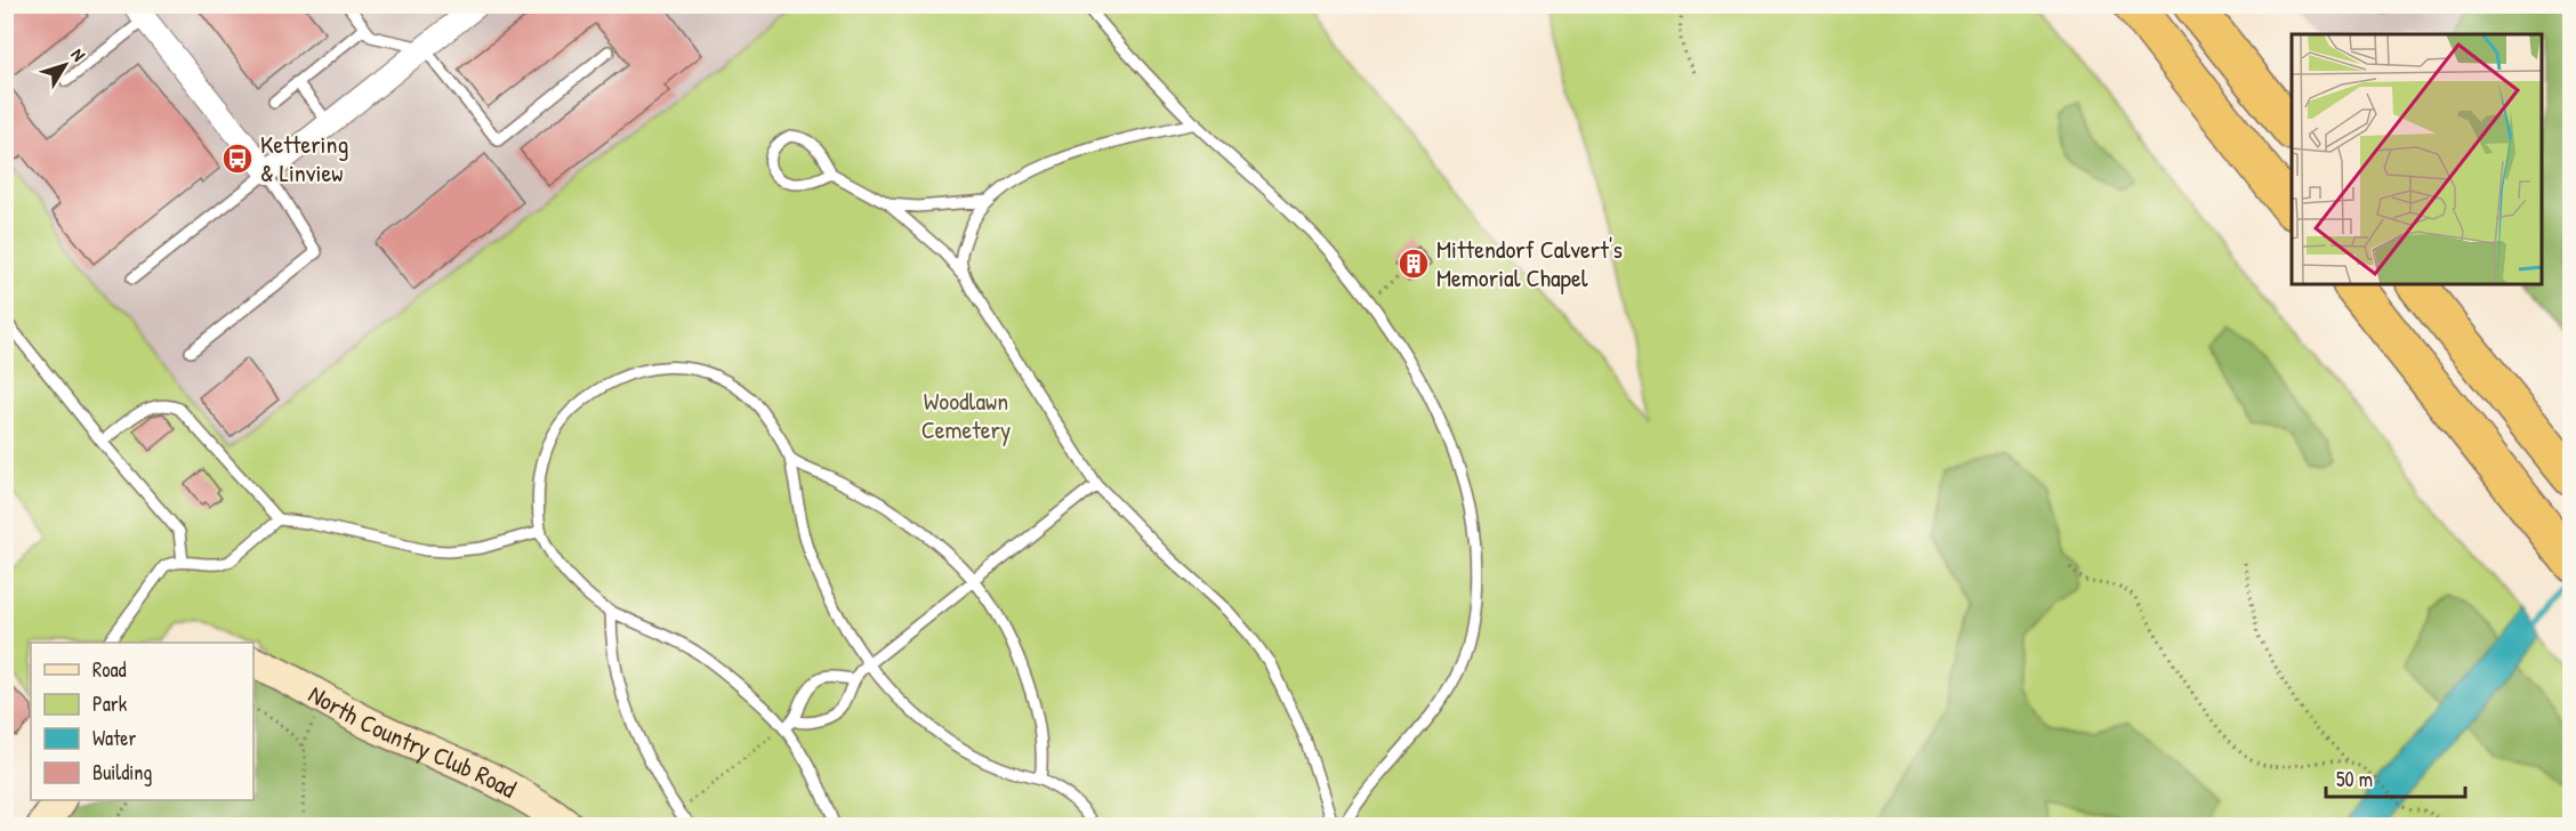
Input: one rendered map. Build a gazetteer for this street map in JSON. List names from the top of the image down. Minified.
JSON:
{"streets":{"street":["North Country Club Road"]},"parks":["Woodlawn Cemetery"],"places":{"bus stop":["Kettering & Linview"],"building":["Mittendorf Calvert's Memorial Chapel"]},"legend":["Road","Park","Water","Building"],"scale_bar":"50 m","north":"top right"}
